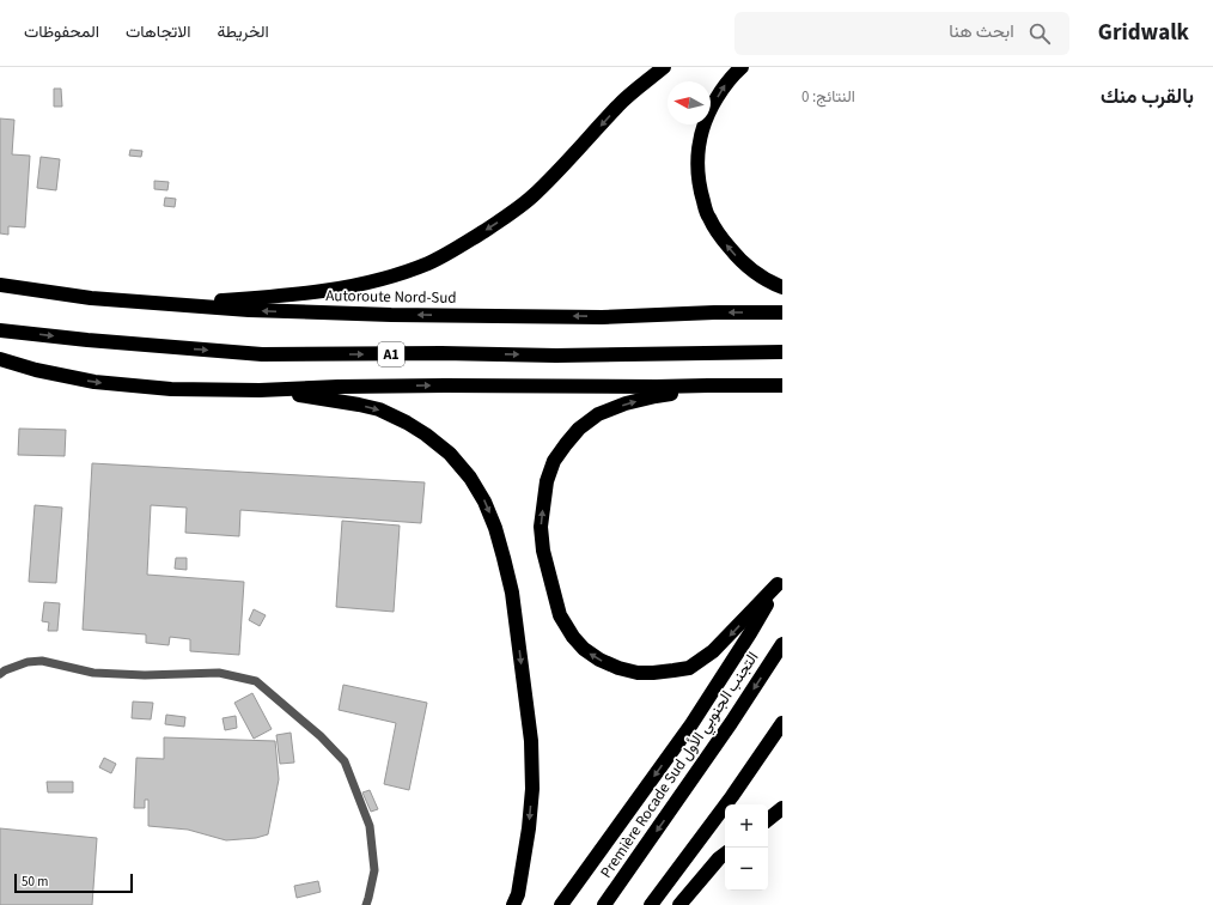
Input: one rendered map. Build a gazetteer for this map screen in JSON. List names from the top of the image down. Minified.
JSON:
{"streets":{"highway":["Autoroute Nord-Sud","A1","Première Rocade Sud التجنب الجنوبي الأول"]},"scale_bar":"50 m","north":"left","page":{"header":"Gridwalk","search":"ابحث هنا","nav":["الخريطة","الاتجاهات","المحفوظات"],"heading":["بالقرب منك","النتائج: 0"],"map_buttons":["+","−"],"scale":"50 m"}}
